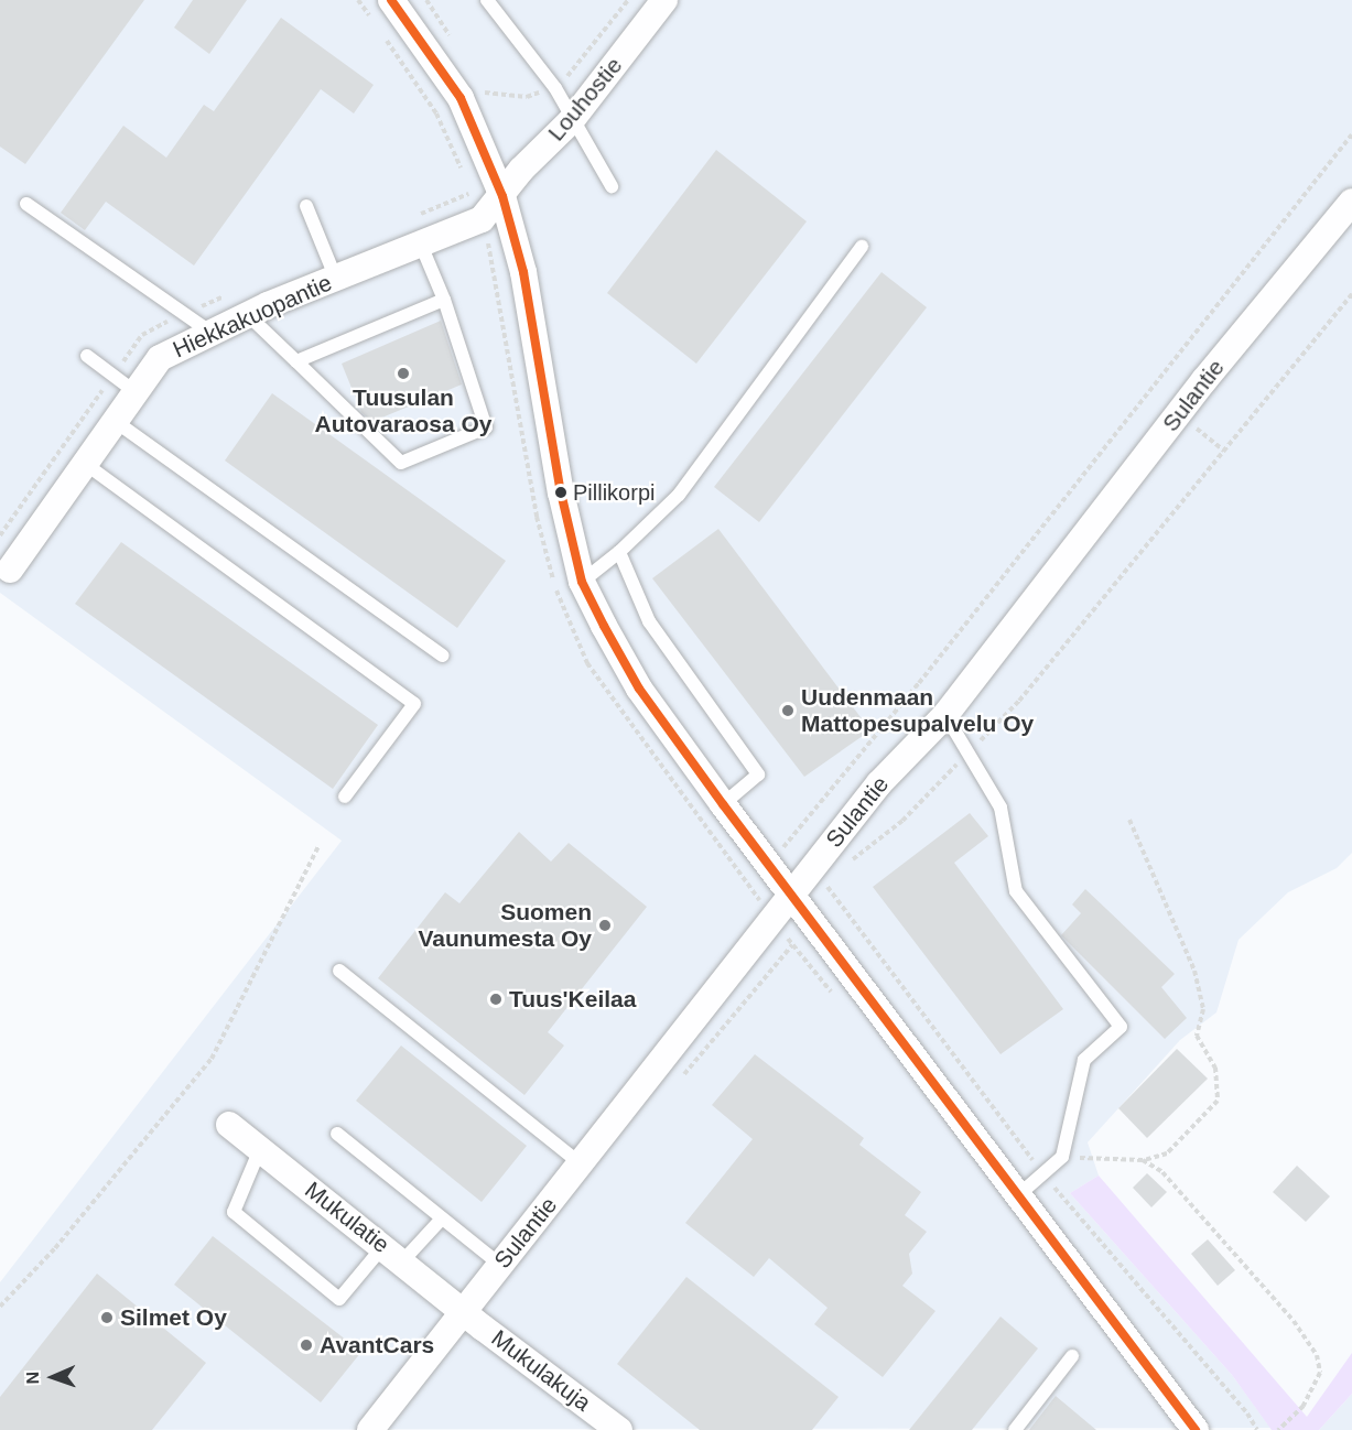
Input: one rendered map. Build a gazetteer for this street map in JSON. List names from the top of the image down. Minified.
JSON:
{"streets":{"street":["Louhostie","Hiekkakuopantie","Sulantie","Mukulatie","Mukulakuja"]},"crossings":[["Louhostie","Hiekkakuopantie"],["Sulantie","Mukulatie"],["Sulantie","Mukulakuja"],["Mukulatie","Mukulakuja"]],"places":["Tuusulan Autovaraosa Oy","Pillikorpi","Uudenmaan Mattopesupalvelu Oy","Suomen Vaunumesta Oy","Tuus'Keilaa","Silmet Oy","AvantCars"],"north":"left"}
